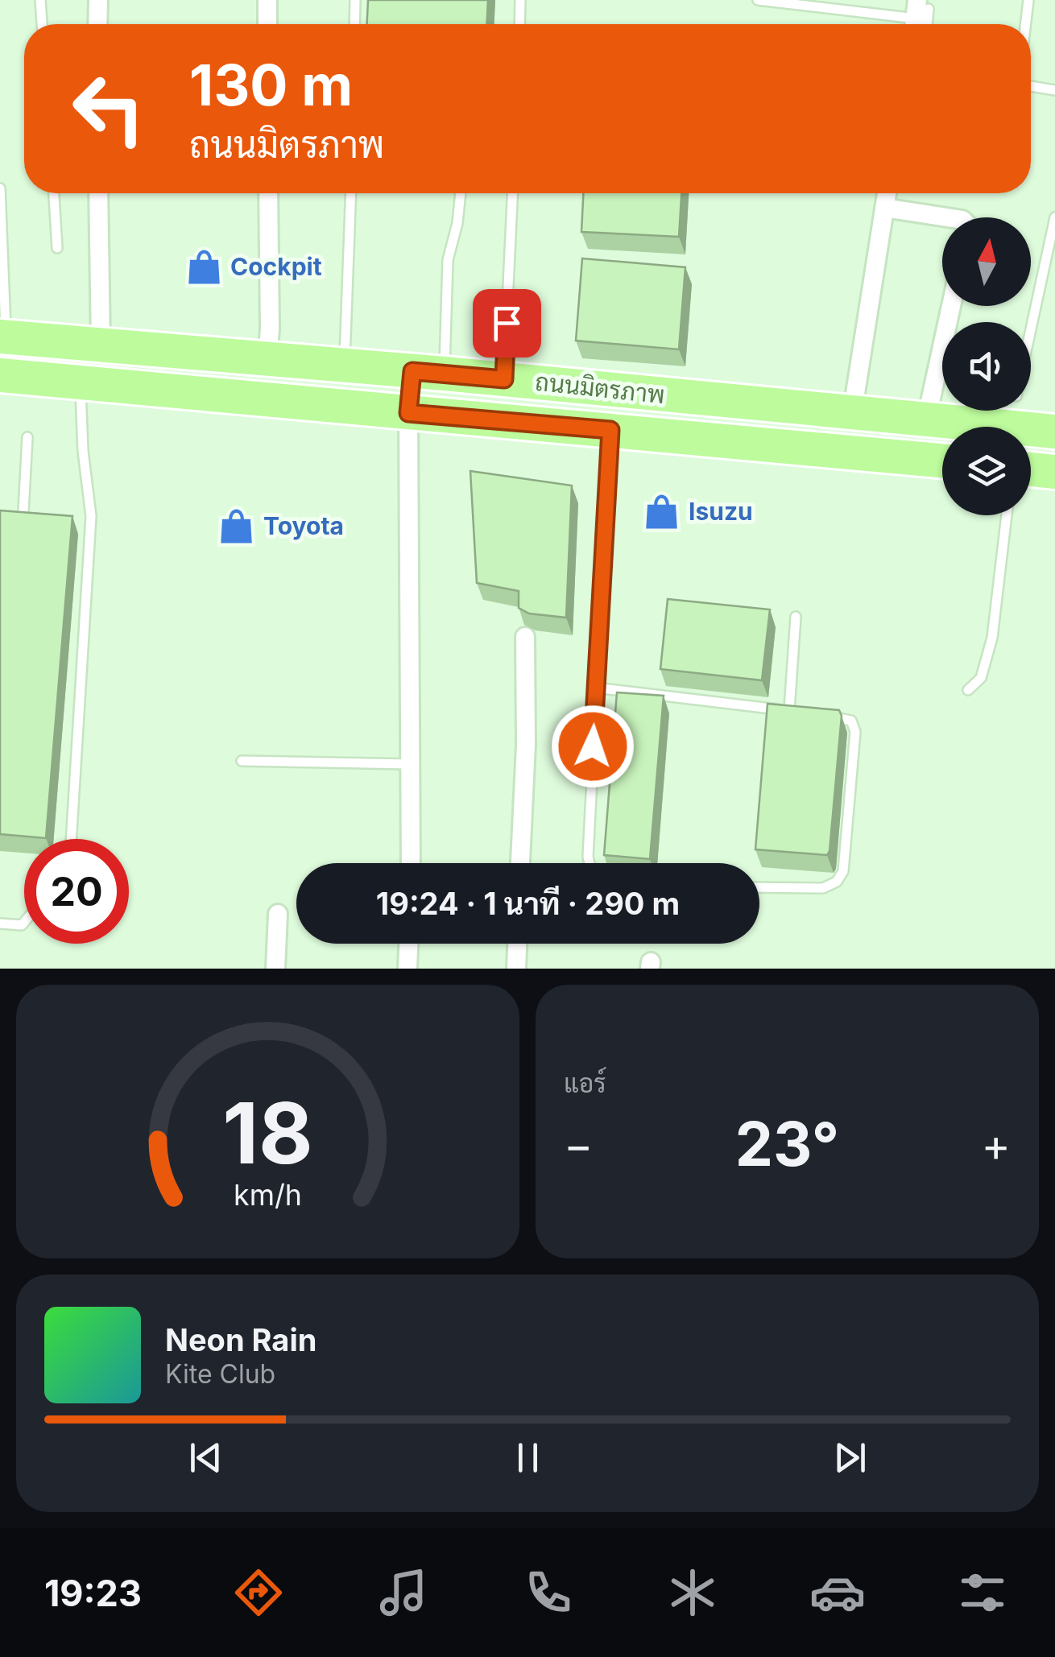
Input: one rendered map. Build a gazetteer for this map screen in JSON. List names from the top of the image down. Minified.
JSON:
{"streets":{"highway":["ถนนมิตรภาพ"]},"places":{"shop":["Cockpit","Isuzu","Toyota"]},"north":"top","page":{"turn":["130 m","ถนนมิตรภาพ"],"limit":"20","trip":"19:24 · 1 นาที · 290 m","tile":"แอร์","heat":["−","23°","+"],"song":["Neon Rain","Kite Club"],"tabs":"19:23","gauge":["18","km/h"]}}
